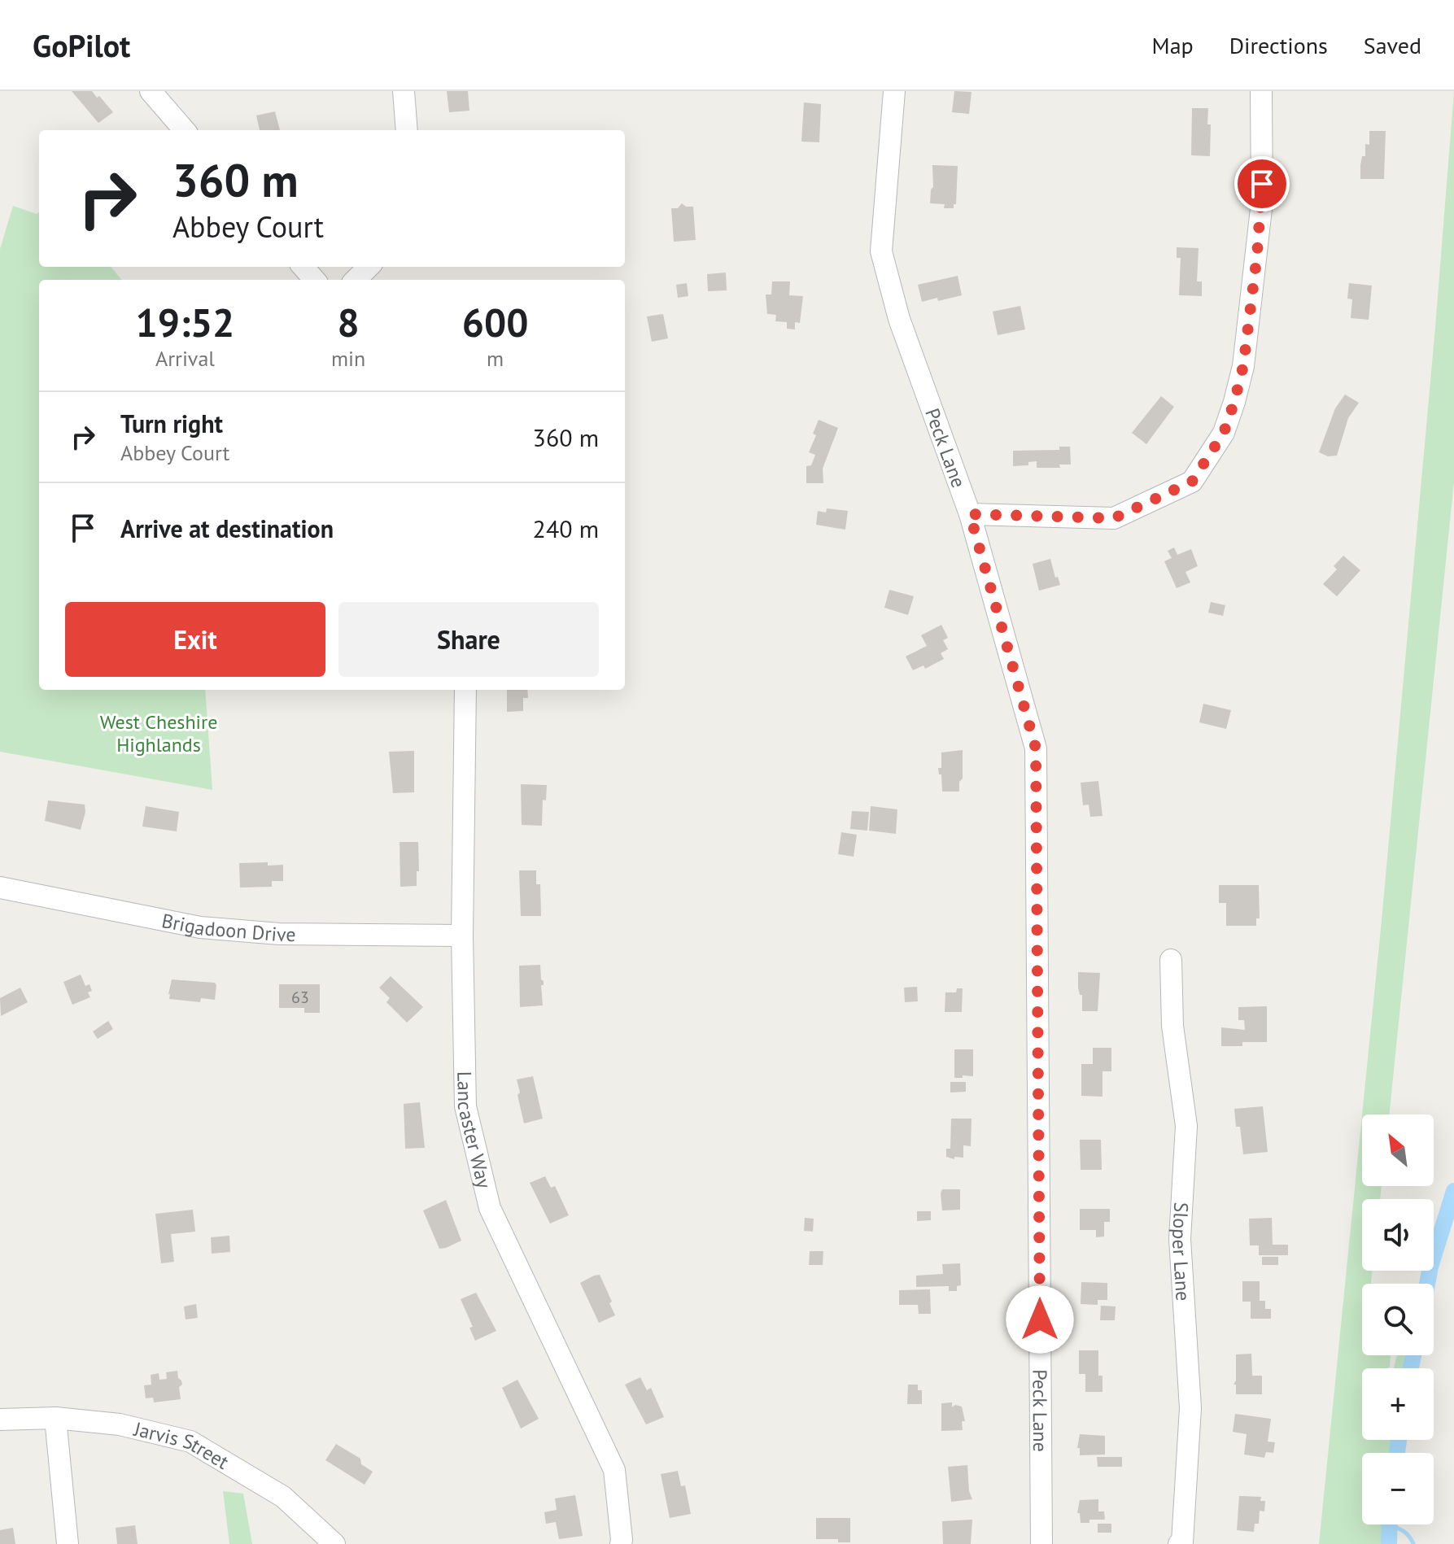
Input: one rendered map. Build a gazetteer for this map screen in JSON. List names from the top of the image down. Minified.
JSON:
{"streets":{"street":["Peck Lane","Brigadoon Drive","Lancaster Way","Sloper Lane","Jarvis Street"]},"crossings":[["Brigadoon Drive","Lancaster Way"]],"parks":["West Cheshire Highlands"],"house_numbers":["63"],"north":"top left","page":{"header":"GoPilot","nav":["Map","Directions","Saved"],"turn":["360 m","Abbey Court"],"eta":["19:52","Arrival","8","min","600","m"],"list":[{"name":"Turn right","note":"Abbey Court","value":"360 m"},{"name":"Arrive at destination","value":"240 m"}],"buttons":["Exit","Share"],"map_buttons":["+","−"]}}
